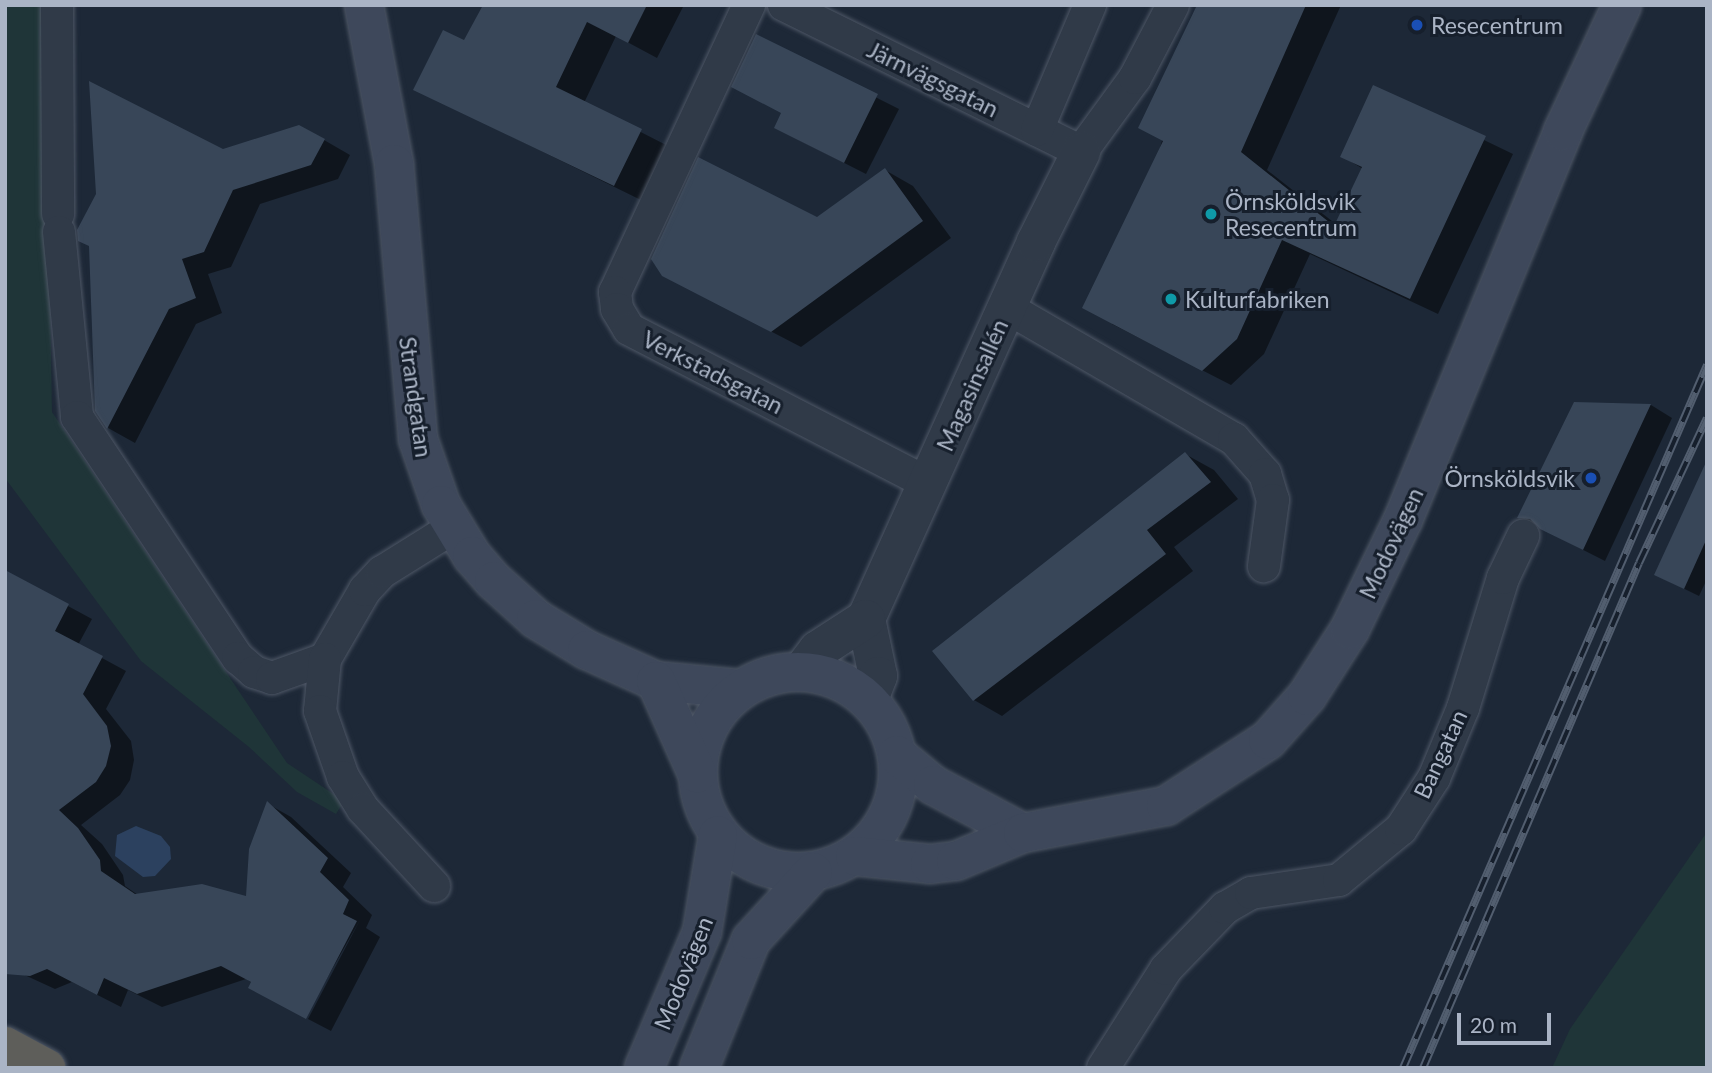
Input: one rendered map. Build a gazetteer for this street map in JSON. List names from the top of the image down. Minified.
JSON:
{"streets":{"main road":["Strandgatan","Modovägen"],"street":["Järnvägsgatan","Verkstadsgatan","Magasinsallén","Bangatan"]},"crossings":[["Järnvägsgatan","Magasinsallén"],["Verkstadsgatan","Magasinsallén"],["Strandgatan","Modovägen"]],"places":["Resecentrum","Örnsköldsvik Resecentrum","Kulturfabriken","Örnsköldsvik"],"scale_bar":"20 m"}
